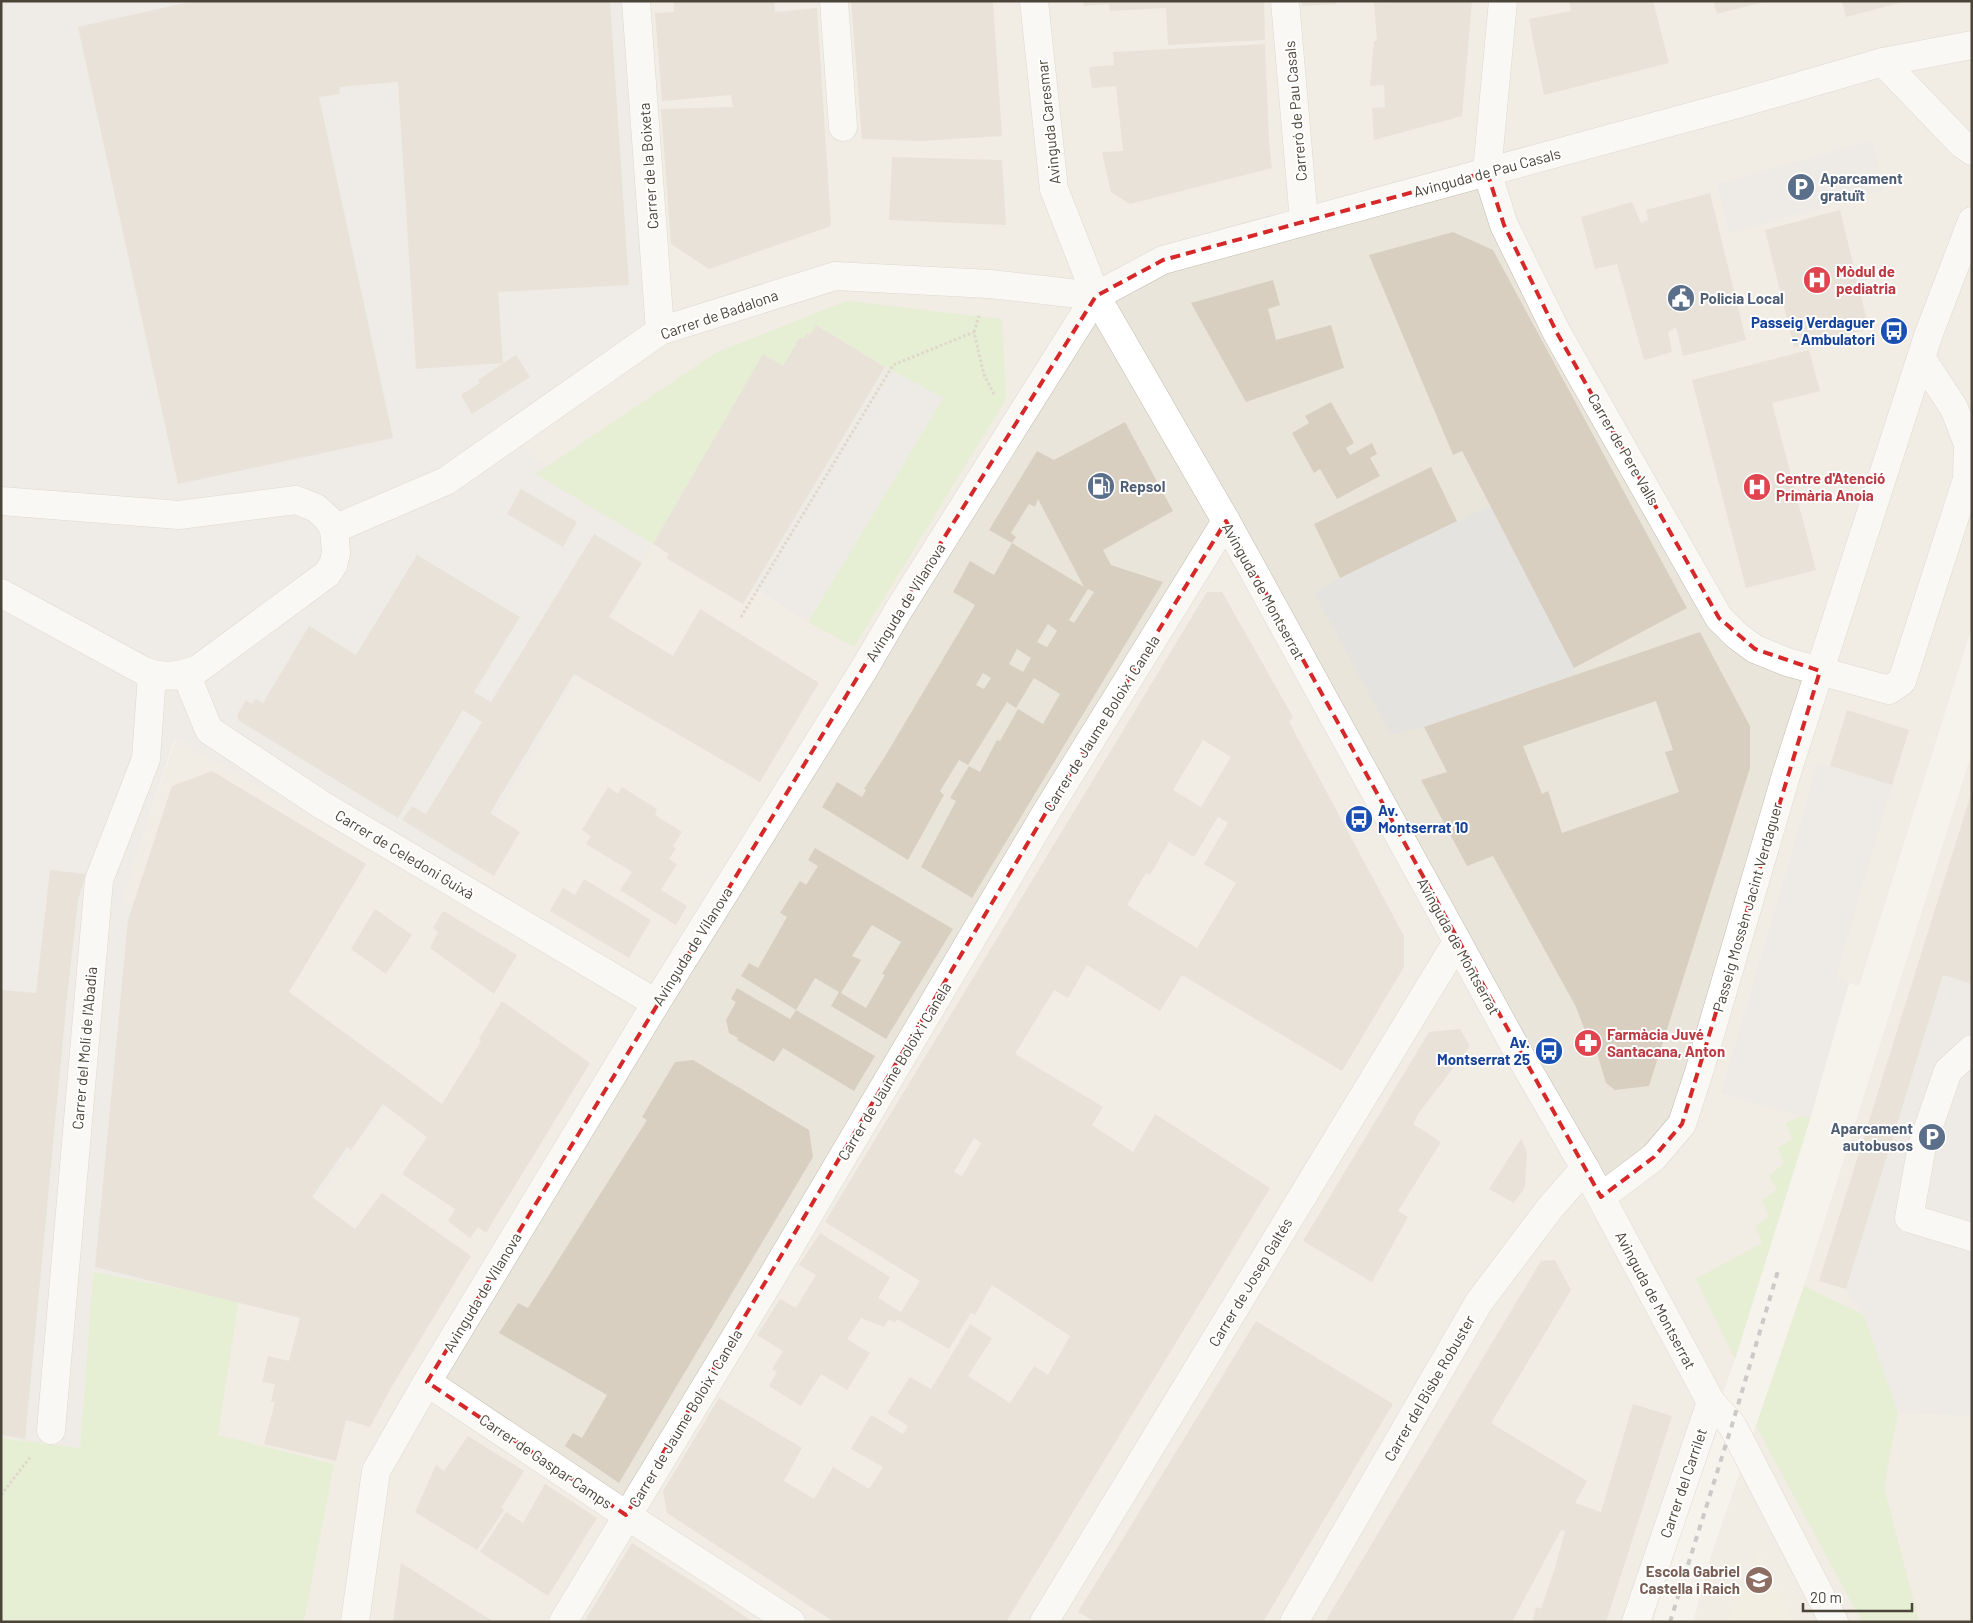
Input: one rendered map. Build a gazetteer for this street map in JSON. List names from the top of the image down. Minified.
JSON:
{"streets":{"street":["Carreró de Pau Casals","Avinguda Caresmar","Carrer de la Boixeta","Avinguda de Pau Casals","Carrer de Badalona","Carrer de Pere Valls","Avinguda de Montserrat","Avinguda de Vilanova","Carrer de Jaume Boloix i Canela","Carrer de Celedoni Guixà","Passeig Mossèn Jacint Verdaguer","Carrer del Molí de l'Abadia","Carrer de Josep Galtés","Carrer del Bisbe Robuster","Carrer de Gaspar Camps","Carrer del Carrilet"]},"crossings":[["Carreró de Pau Casals","Avinguda de Pau Casals"],["Avinguda Caresmar","Avinguda de Pau Casals"],["Avinguda Caresmar","Carrer de Badalona"],["Avinguda Caresmar","Avinguda de Montserrat"],["Avinguda Caresmar","Avinguda de Vilanova"],["Carrer de la Boixeta","Carrer de Badalona"],["Avinguda de Pau Casals","Carrer de Badalona"],["Avinguda de Pau Casals","Carrer de Pere Valls"],["Avinguda de Pau Casals","Avinguda de Montserrat"],["Avinguda de Pau Casals","Avinguda de Vilanova"],["Carrer de Badalona","Avinguda de Montserrat"],["Carrer de Badalona","Avinguda de Vilanova"],["Carrer de Pere Valls","Passeig Mossèn Jacint Verdaguer"],["Avinguda de Montserrat","Avinguda de Vilanova"],["Avinguda de Montserrat","Carrer de Jaume Boloix i Canela"],["Avinguda de Montserrat","Passeig Mossèn Jacint Verdaguer"],["Avinguda de Montserrat","Carrer de Josep Galtés"],["Avinguda de Montserrat","Carrer del Bisbe Robuster"],["Avinguda de Montserrat","Carrer del Carrilet"],["Avinguda de Vilanova","Carrer de Celedoni Guixà"],["Avinguda de Vilanova","Carrer de Gaspar Camps"],["Carrer de Jaume Boloix i Canela","Carrer de Gaspar Camps"]],"places":{"parking":["Aparcament gratuït","Aparcament autobusos"],"hospital":["Mòdul de pediatria","Centre d'Atenció Primària Anoia"],"public building":["Policia Local"],"bus stop":["Passeig Verdaguer - Ambulatori","Av. Montserrat 10","Av. Montserrat 25"],"fuel station":["Repsol"],"pharmacy":["Farmàcia Juvé Santacana, Anton"],"school or university":["Escola Gabriel Castella i Raich"]},"scale_bar":"20 m"}
